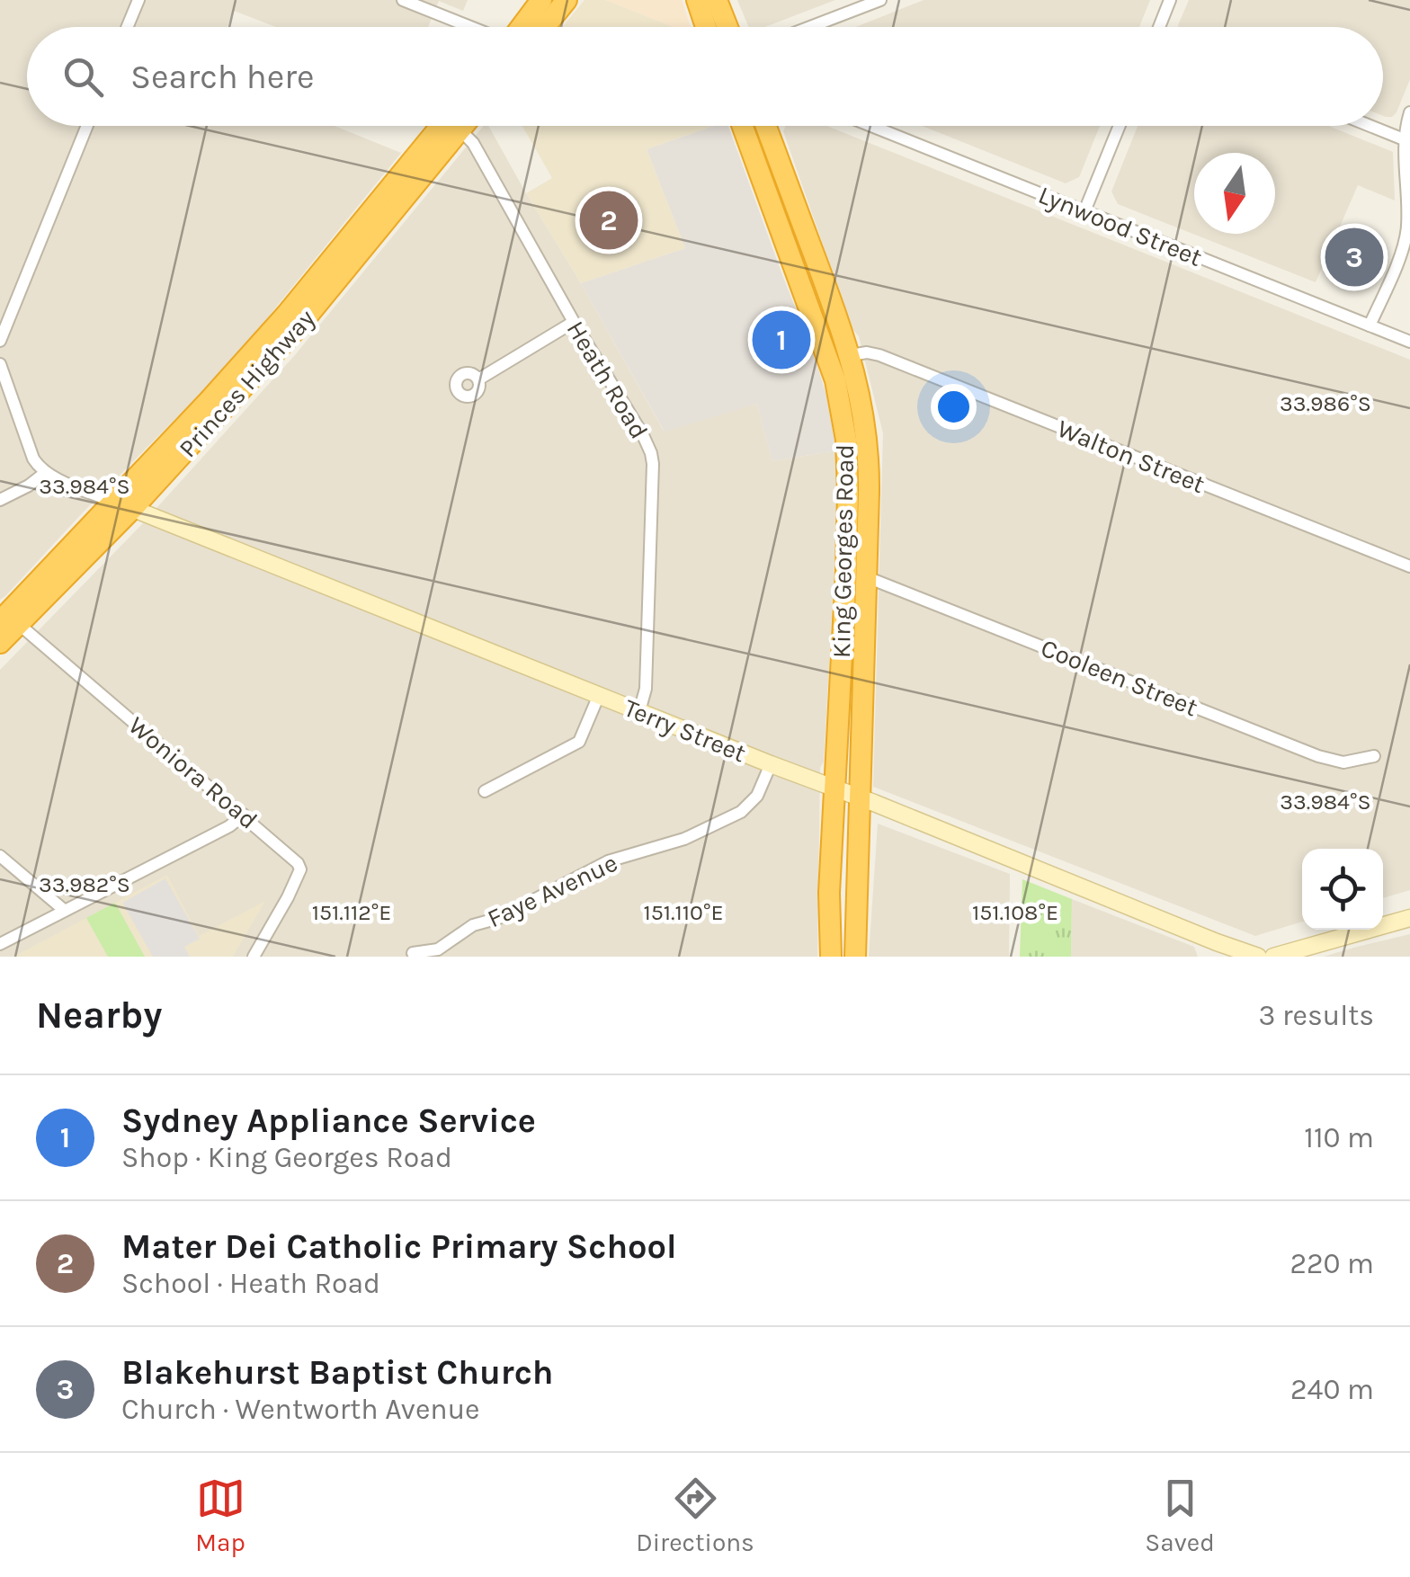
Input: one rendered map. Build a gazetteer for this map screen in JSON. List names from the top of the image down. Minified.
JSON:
{"streets":{"highway":["Princes Highway","King Georges Road"],"street":["Lynwood Street","Heath Road","Walton Street","Cooleen Street","Terry Street","Woniora Road","Faye Avenue"]},"crossings":[["Heath Road","Terry Street"],["Princes Highway","Terry Street"],["Princes Highway","Woniora Road"],["Walton Street","King Georges Road"],["King Georges Road","Cooleen Street"],["King Georges Road","Terry Street"],["Terry Street","Faye Avenue"]],"north":"bottom","page":{"search":"Search here","pins":["2","3","1"],"heading":["Nearby","3 results"],"list":[{"mark":"1","name":"Sydney Appliance Service","note":"Shop · King Georges Road","value":"110 m"},{"mark":"2","name":"Mater Dei Catholic Primary School","note":"School · Heath Road","value":"220 m"},{"mark":"3","name":"Blakehurst Baptist Church","note":"Church · Wentworth Avenue","value":"240 m"}],"nav":["Map","Directions","Saved"]},"coordinates":["33.986°S","33.984°S","33.982°S","151.112°E","151.110°E","151.108°E"]}
